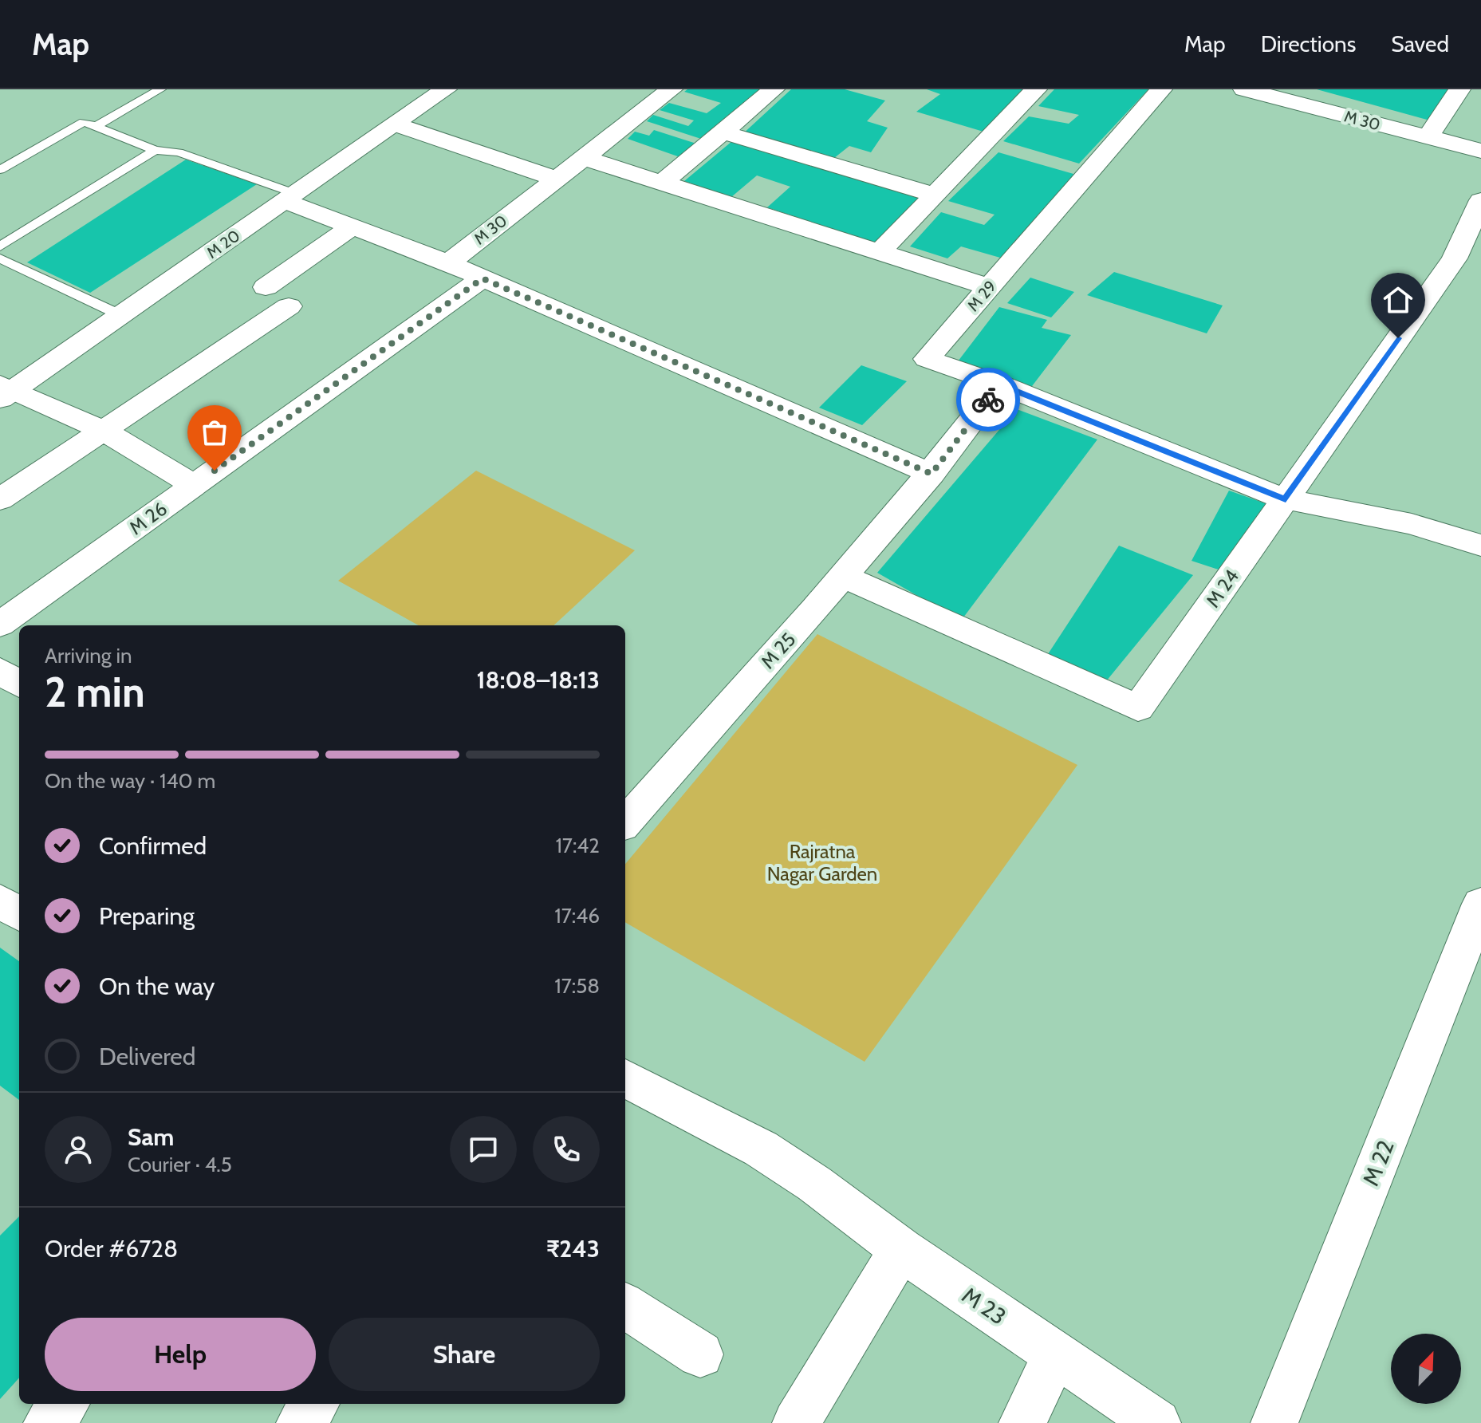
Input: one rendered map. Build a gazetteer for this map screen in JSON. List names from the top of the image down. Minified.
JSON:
{"streets":{"street":["M 30","M 20","M 29","M 26","M 24","M 25","M 22","M 23"]},"crossings":[["M 24","M 25"]],"parks":["Rajratna Nagar Garden"],"north":"top right","page":{"header":"Map","nav":["Map","Directions","Saved"],"heading":["2 min","Arriving in","18:08–18:13"],"panel":["Sam","Courier · 4.5","Order #6728","₹243"],"bar":"On the way · 140 m","list":[["Confirmed","17:42"],["Preparing","17:46"],["On the way","17:58"],"Delivered"],"buttons":["Help","Share"]}}
